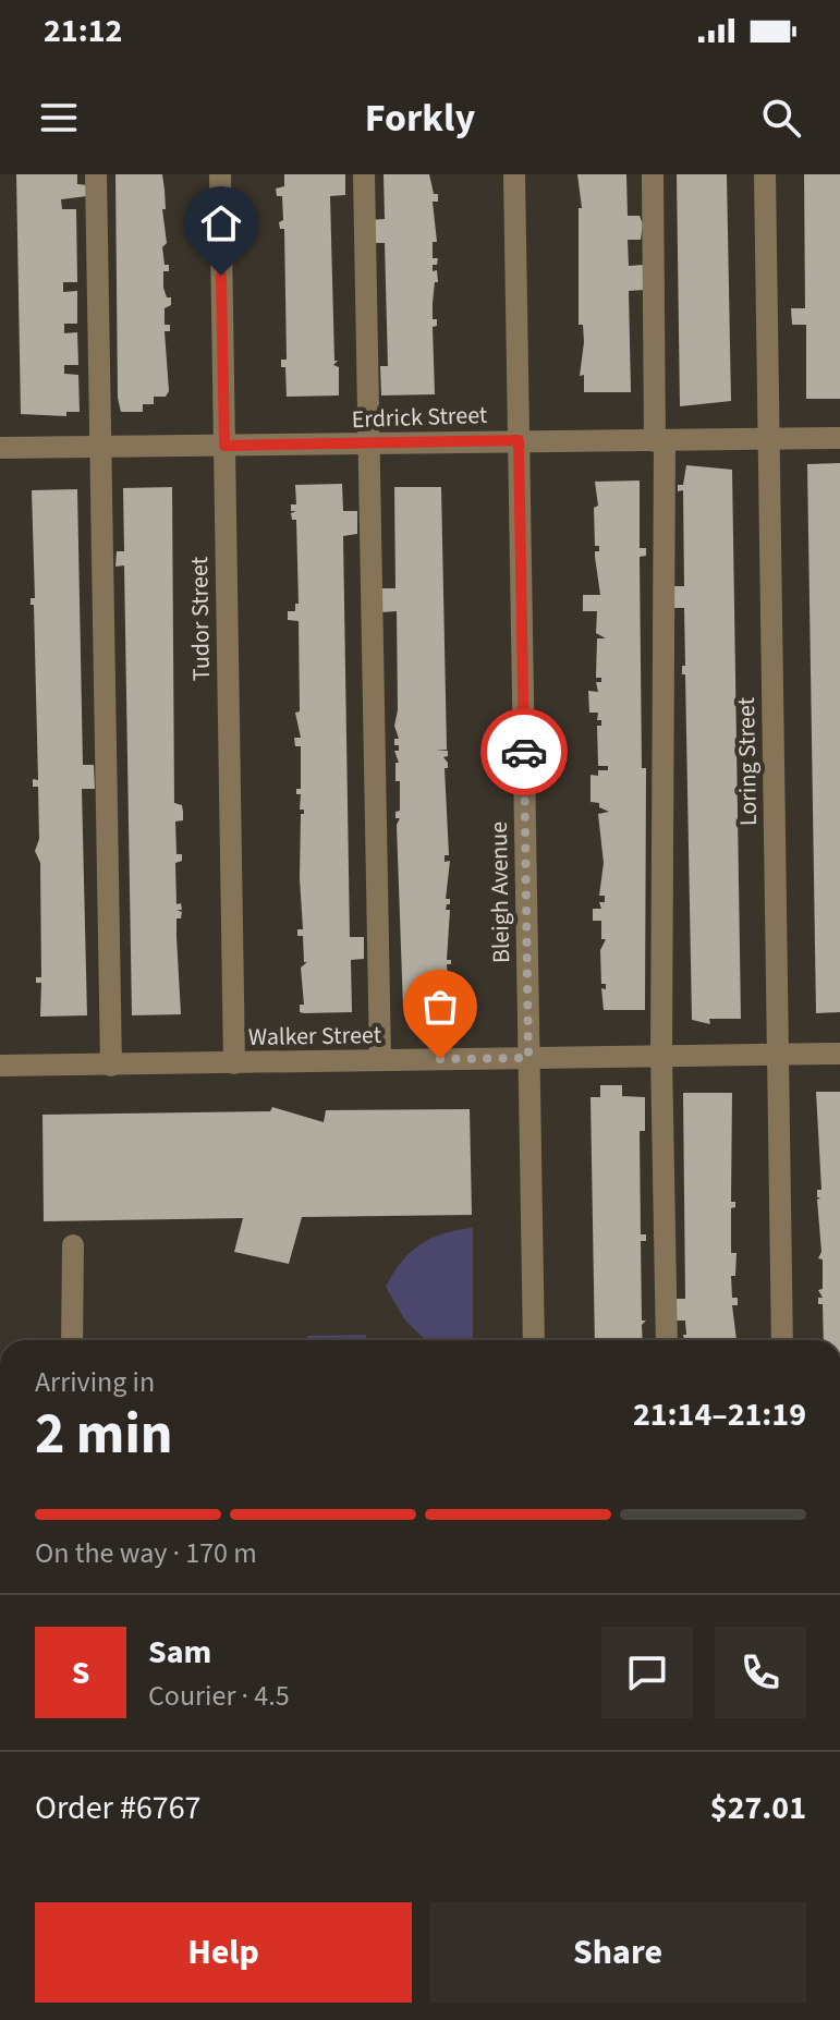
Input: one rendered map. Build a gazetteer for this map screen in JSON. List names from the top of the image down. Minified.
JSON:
{"streets":{"street":["Erdrick Street","Tudor Street","Loring Street","Bleigh Avenue","Walker Street"]},"crossings":[["Erdrick Street","Tudor Street"],["Erdrick Street","Loring Street"],["Erdrick Street","Bleigh Avenue"],["Tudor Street","Walker Street"],["Loring Street","Walker Street"],["Bleigh Avenue","Walker Street"]],"page":{"status":"21:12","header":"Forkly","heading":["2 min","Arriving in","21:14–21:19"],"panel":["Sam","Courier · 4.5","Order #6767","$27.01"],"bar":"On the way · 170 m","round":"S","buttons":["Help","Share"]}}
